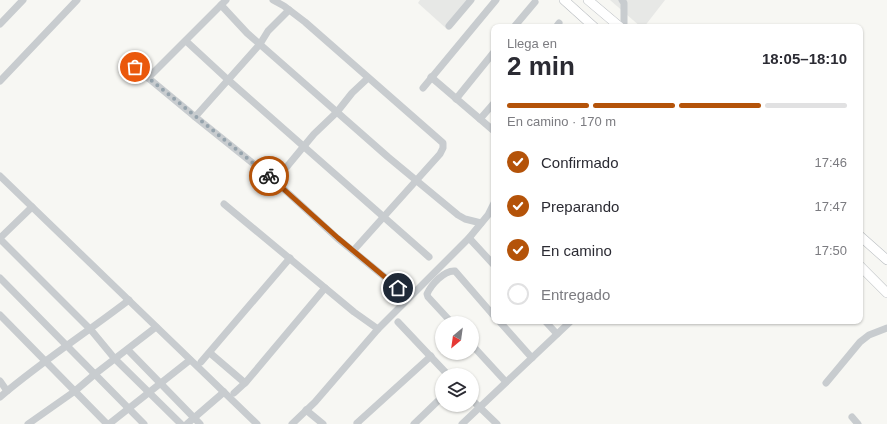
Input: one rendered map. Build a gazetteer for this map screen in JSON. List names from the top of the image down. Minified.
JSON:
{"north":"bottom left","page":{"heading":["2 min","Llega en","18:05–18:10"],"bar":"En camino · 170 m","list":[["Confirmado","17:46"],["Preparando","17:47"],["En camino","17:50"],"Entregado"]}}
